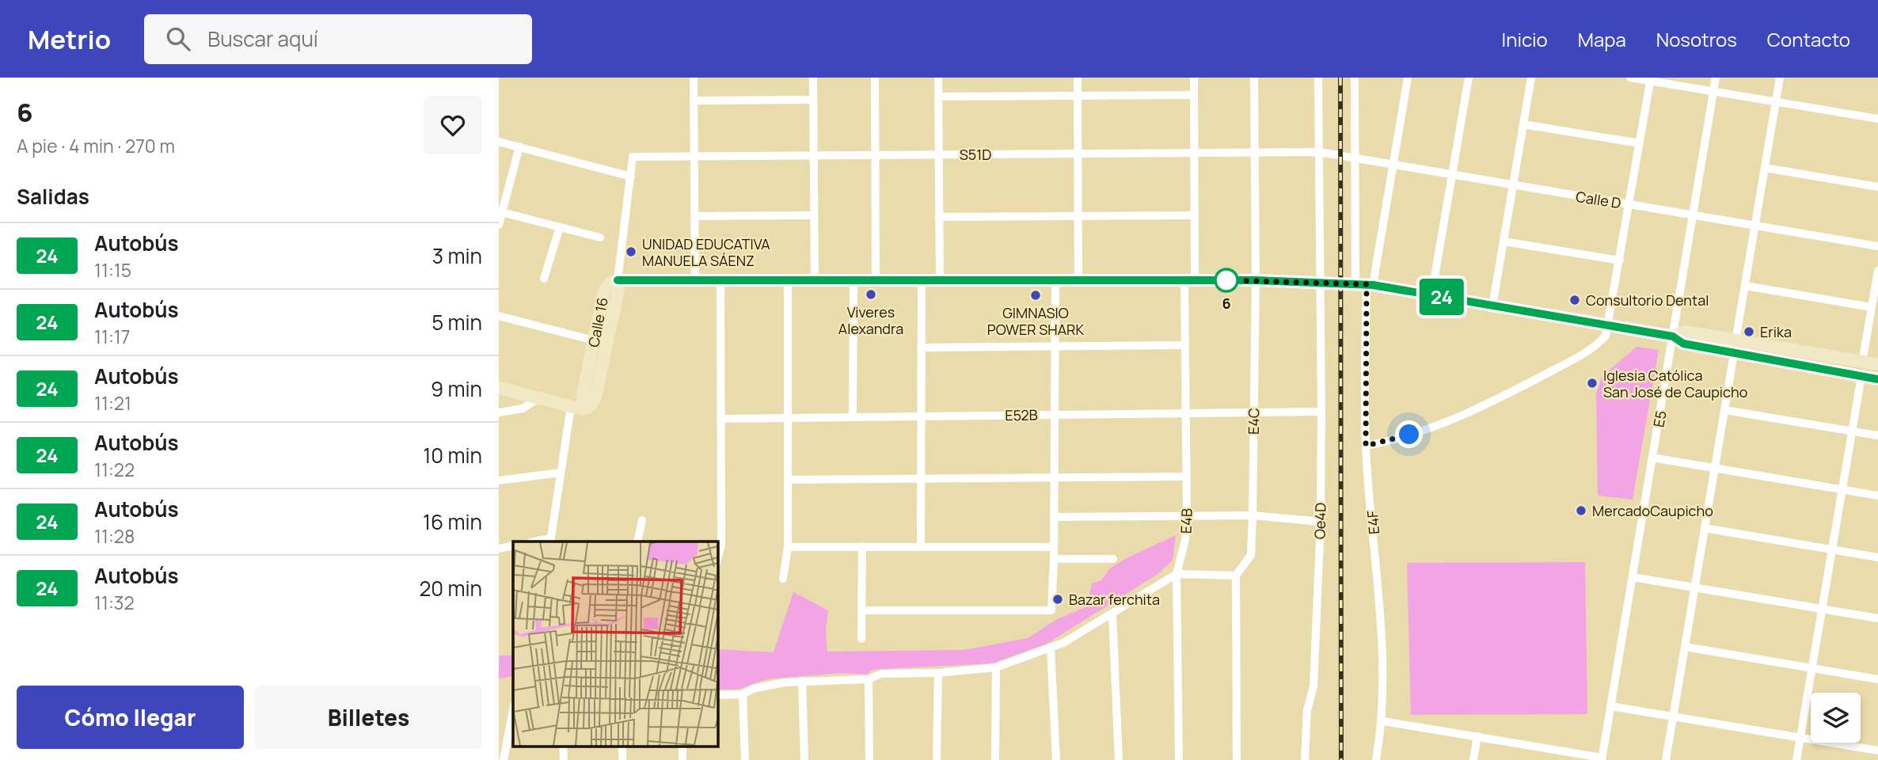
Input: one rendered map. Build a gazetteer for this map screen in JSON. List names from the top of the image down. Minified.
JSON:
{"streets":{"main road":["Calle 16"],"street":["S51D","Calle D","E52B","E5","E4C","E4B","Oe4D","E4F"]},"crossings":[["S51D","Calle D"],["S51D","E4C"],["S51D","E4B"],["S51D","Oe4D"],["Calle D","E5"],["Calle D","Oe4D"],["Calle D","E4F"],["E52B","E4C"],["E52B","E4B"],["E52B","Oe4D"]],"places":["UNIDAD EDUCATIVA MANUELA SÁENZ","6","Viveres Alexandra","GIMNASIO POWER SHARK","Consultorio Dental","Erika","Iglesia Católica San José de Caupicho","MercadoCaupicho","Bazar ferchita"],"lines":["bus line 24"],"page":{"header":"Metrio","search":"Buscar aquí","nav":["Inicio","Mapa","Nosotros","Contacto"],"heading":[["6","A pie · 4 min · 270 m"],"Salidas"],"on_map":"24","list":[{"mark":"24","name":"Autobús","note":"11:15","value":"3 min"},{"mark":"24","name":"Autobús","note":"11:17","value":"5 min"},{"mark":"24","name":"Autobús","note":"11:21","value":"9 min"},{"mark":"24","name":"Autobús","note":"11:22","value":"10 min"},{"mark":"24","name":"Autobús","note":"11:28","value":"16 min"},{"mark":"24","name":"Autobús","note":"11:32","value":"20 min"}],"buttons":["Cómo llegar","Billetes"]}}
